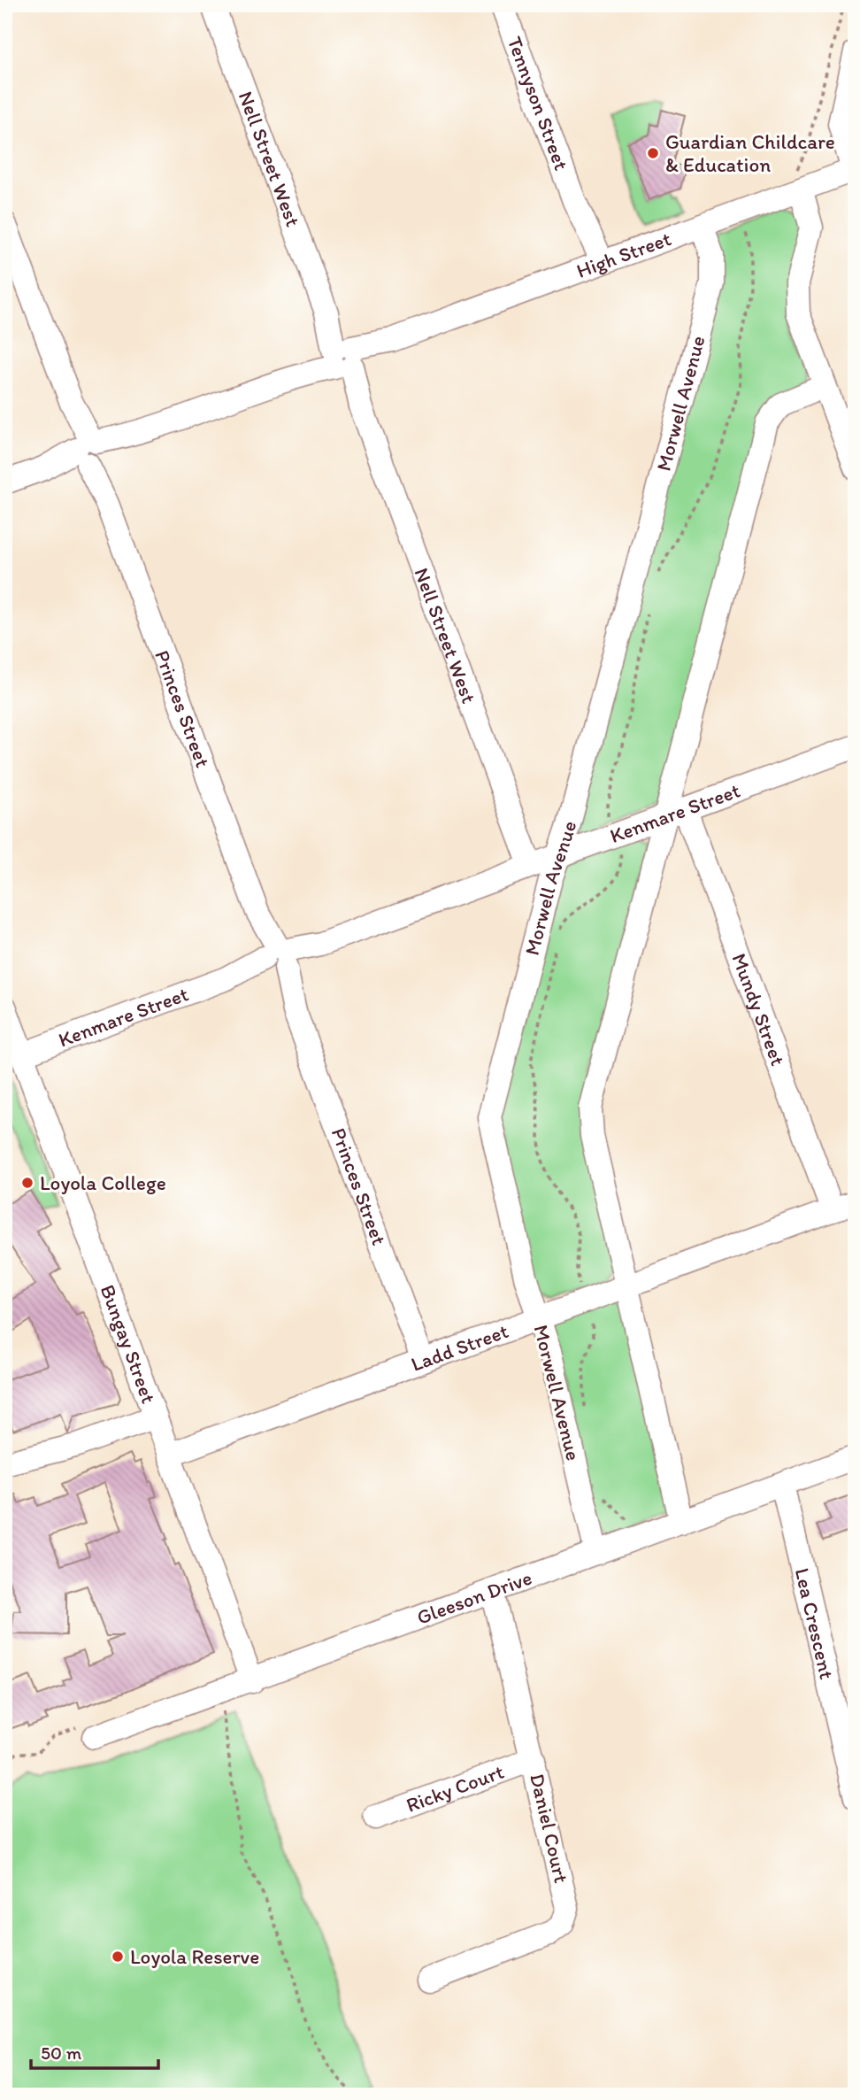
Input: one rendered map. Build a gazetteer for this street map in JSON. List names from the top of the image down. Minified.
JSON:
{"streets":{"street":["Tennyson Street","Nell Street West","High Street","Morwell Avenue","Princes Street","Kenmare Street","Mundy Street","Bungay Street","Ladd Street","Gleeson Drive","Lea Crescent","Ricky Court","Daniel Court"]},"crossings":[["Tennyson Street","High Street"],["Nell Street West","High Street"],["Nell Street West","Kenmare Street"],["High Street","Morwell Avenue"],["High Street","Princes Street"],["Morwell Avenue","Kenmare Street"],["Morwell Avenue","Ladd Street"],["Morwell Avenue","Gleeson Drive"],["Princes Street","Kenmare Street"],["Princes Street","Ladd Street"],["Kenmare Street","Mundy Street"],["Kenmare Street","Bungay Street"],["Mundy Street","Ladd Street"],["Bungay Street","Ladd Street"],["Bungay Street","Gleeson Drive"],["Gleeson Drive","Lea Crescent"],["Gleeson Drive","Daniel Court"],["Ricky Court","Daniel Court"]],"places":["Guardian Childcare & Education","Loyola College","Loyola Reserve"],"scale_bar":"50 m"}
